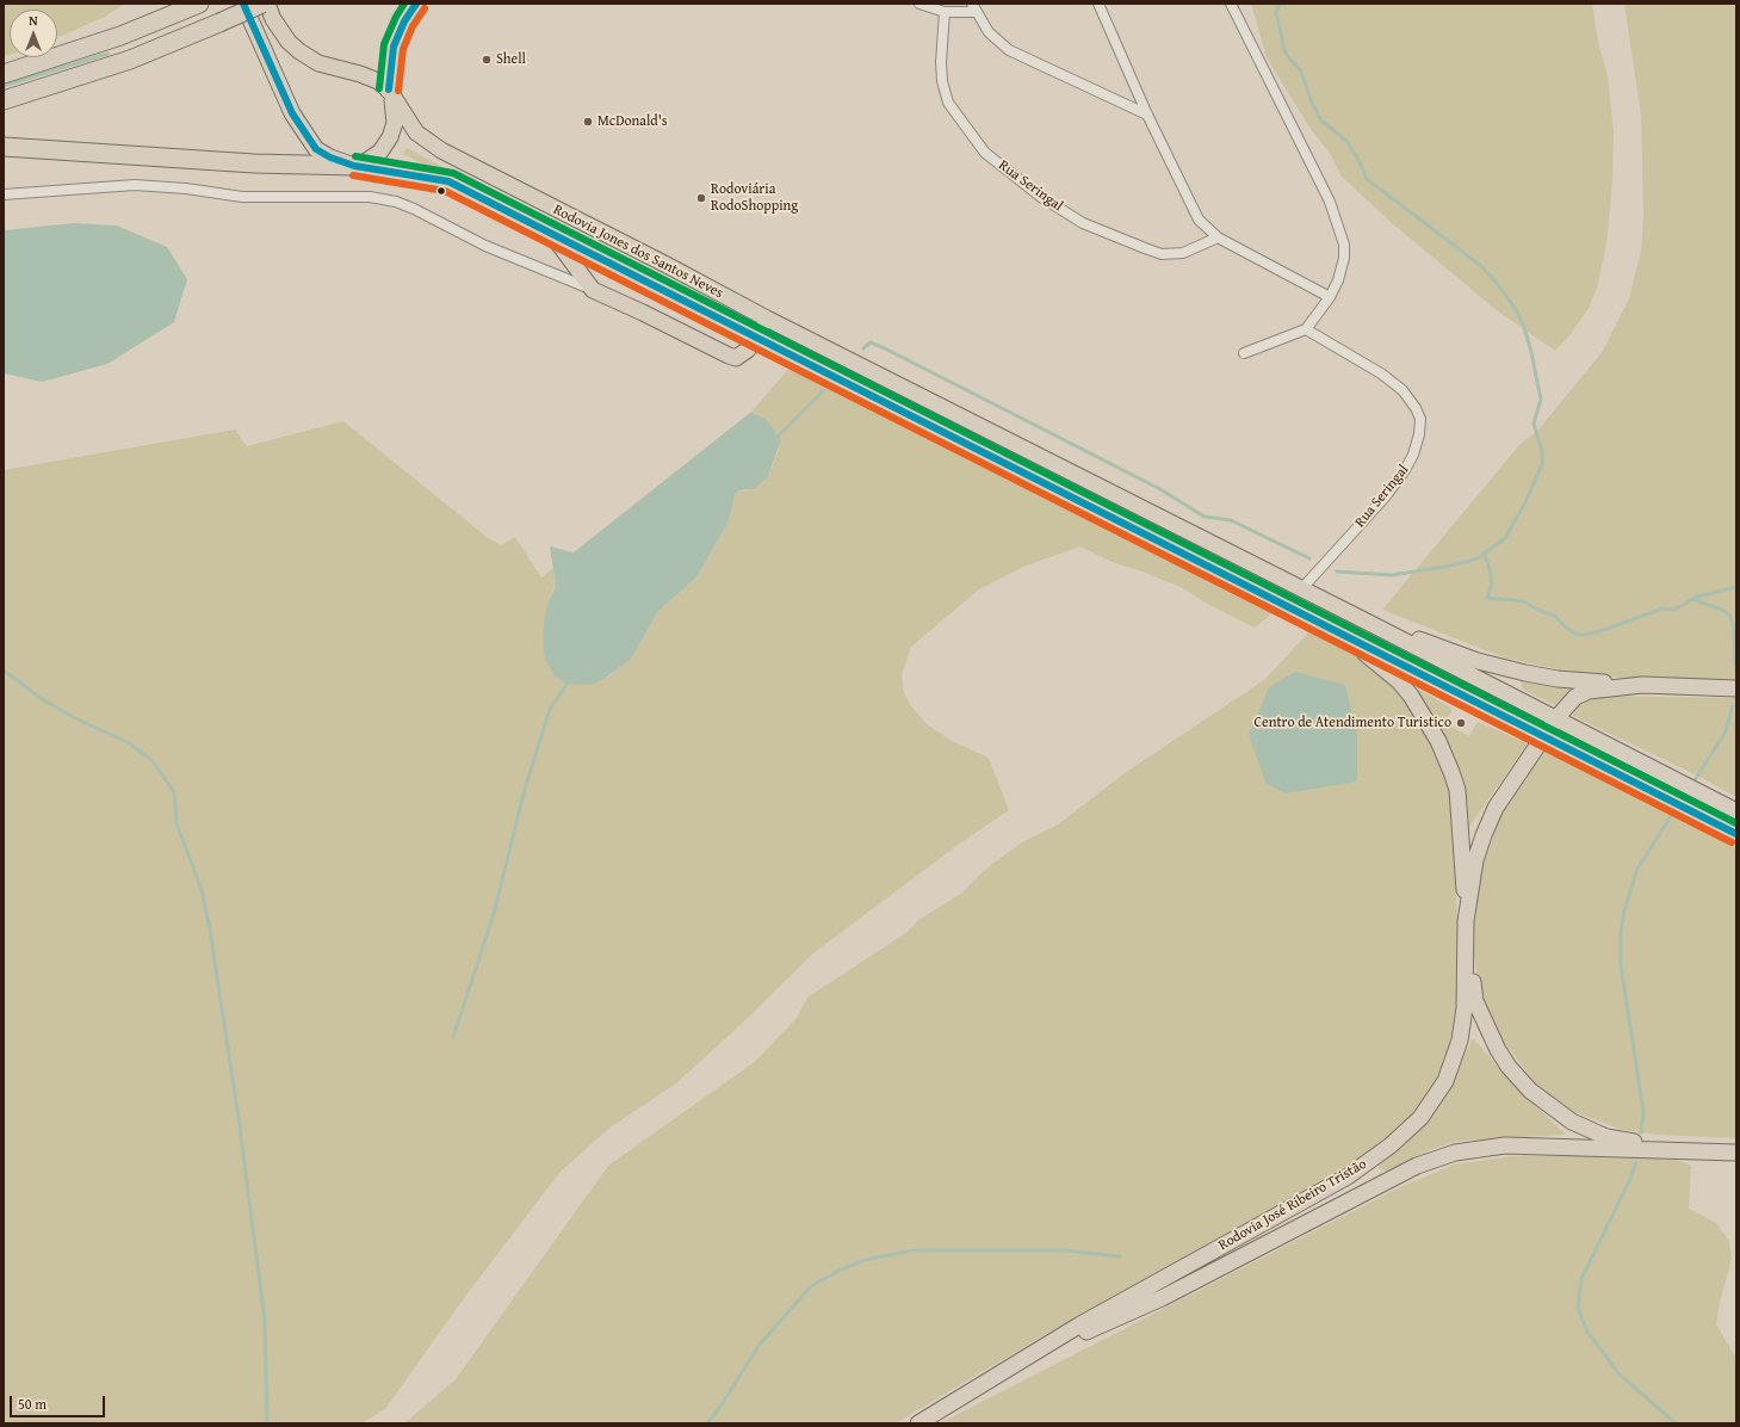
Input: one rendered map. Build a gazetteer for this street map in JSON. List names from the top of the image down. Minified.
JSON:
{"streets":{"main road":["Rodovia Jones dos Santos Neves","Rodovia José Ribeiro Tristão"],"street":["Rua Seringal"]},"crossings":[["Rua Seringal","Rodovia Jones dos Santos Neves"],["Rodovia Jones dos Santos Neves","Rodovia José Ribeiro Tristão"]],"places":["Shell","McDonald's","Rodoviária RodoShopping","Centro de Atendimento Turistico"],"scale_bar":"50 m","north":"top"}
